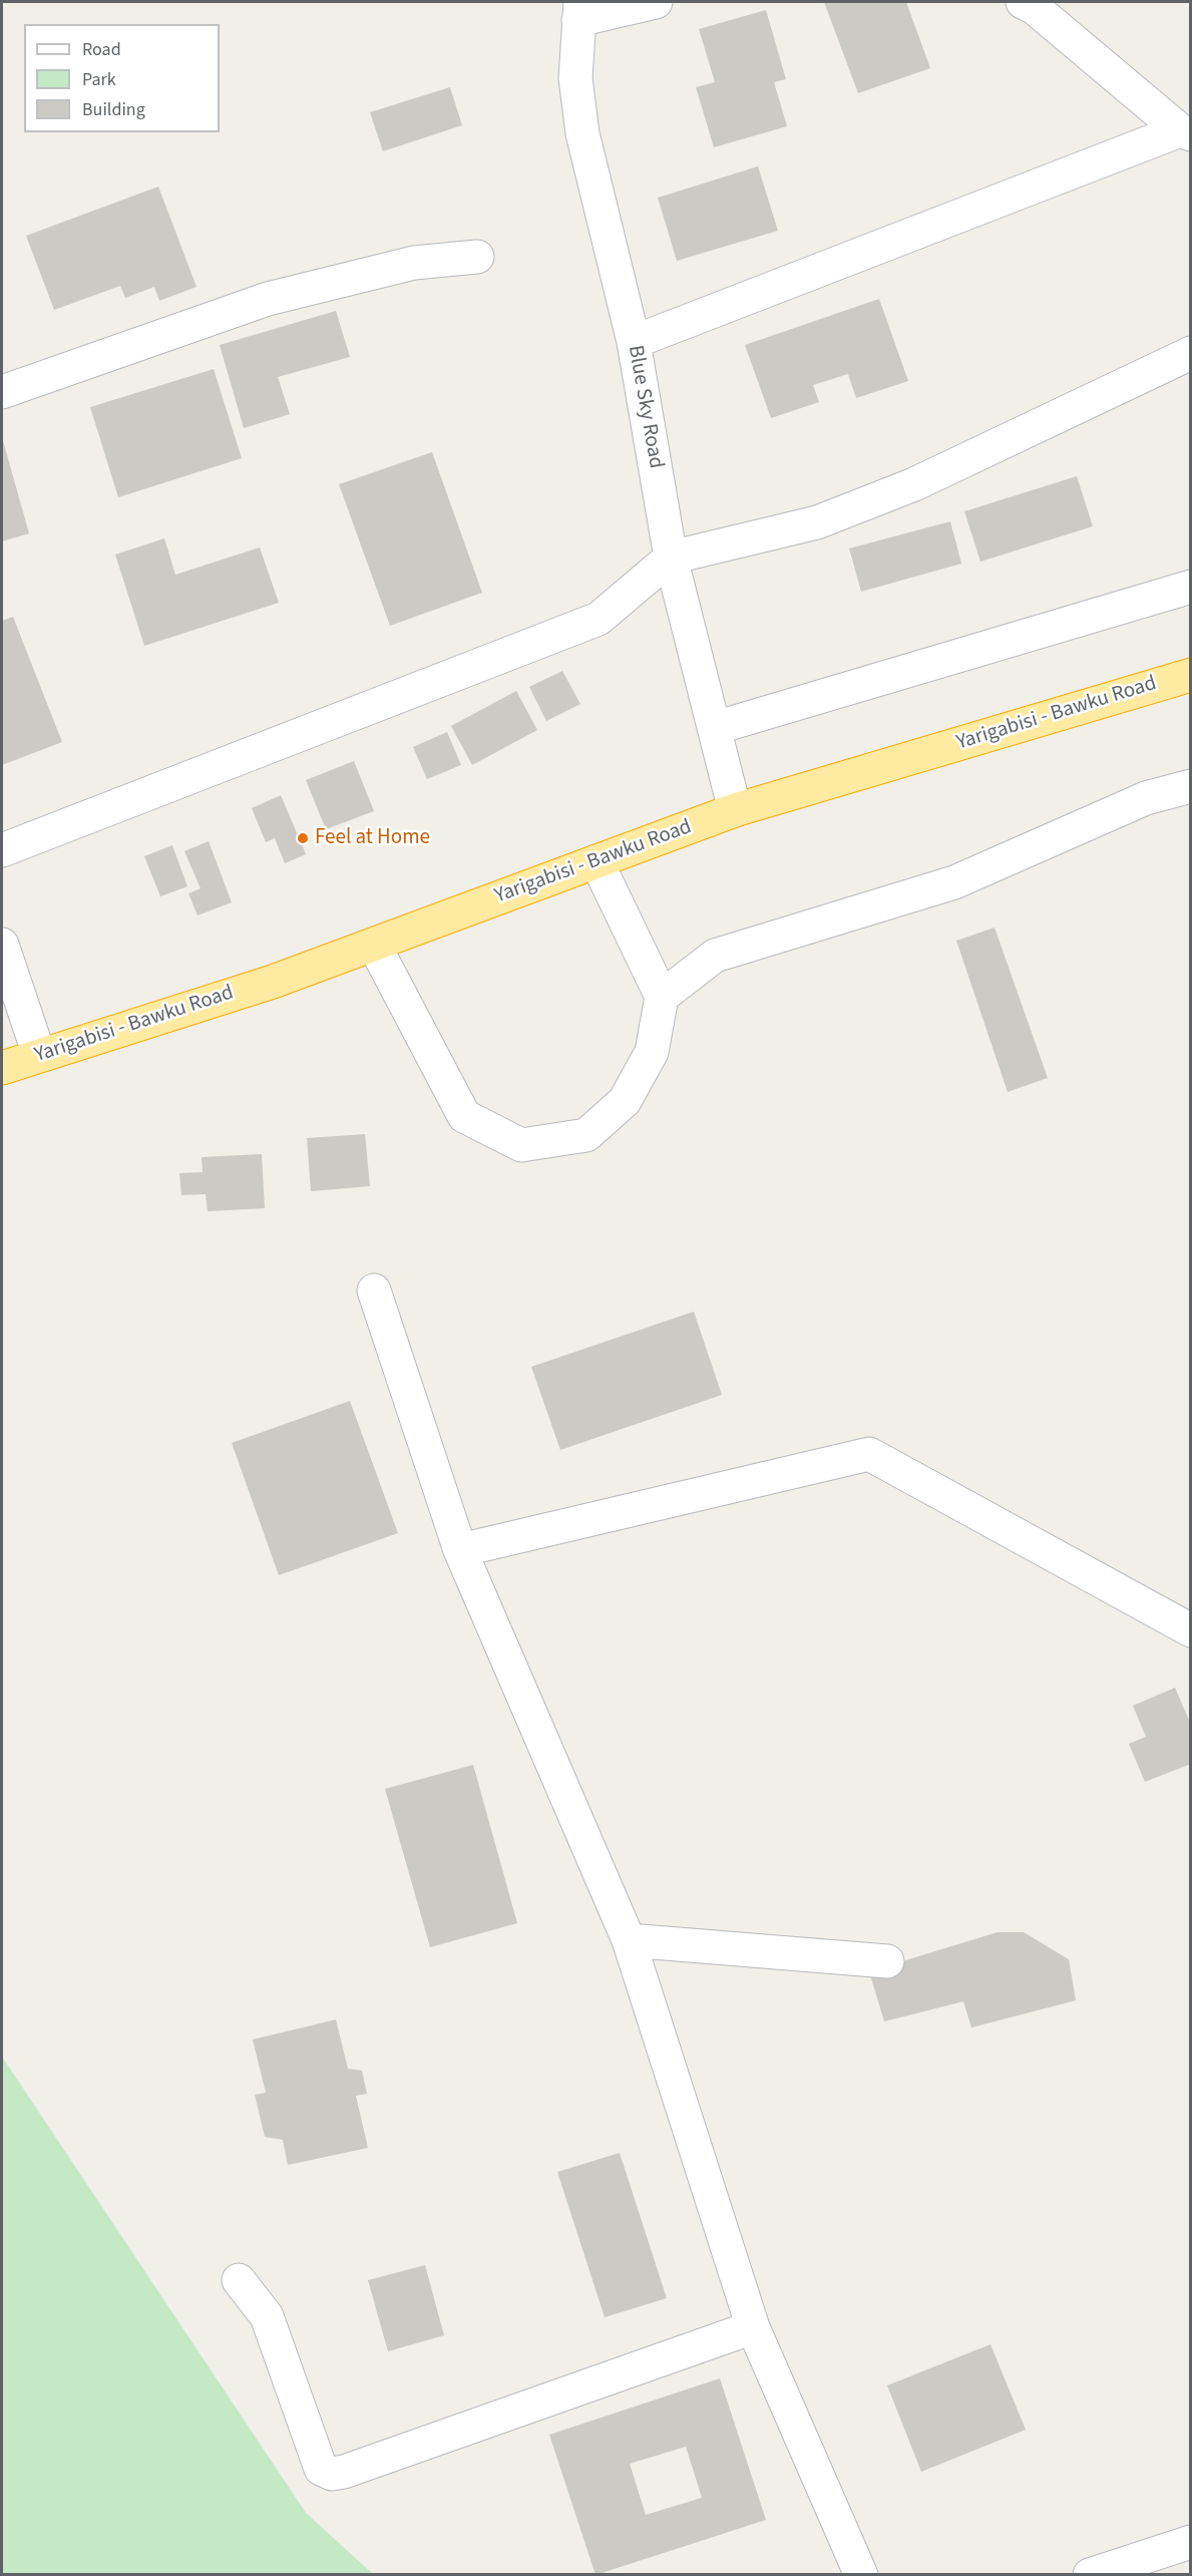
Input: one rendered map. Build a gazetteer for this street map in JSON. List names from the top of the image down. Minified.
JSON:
{"streets":{"highway":["Yarigabisi - Bawku Road"],"street":["Blue Sky Road"]},"crossings":[["Blue Sky Road","Yarigabisi - Bawku Road"]],"places":["Feel at Home"],"legend":["Road","Park","Building"]}
